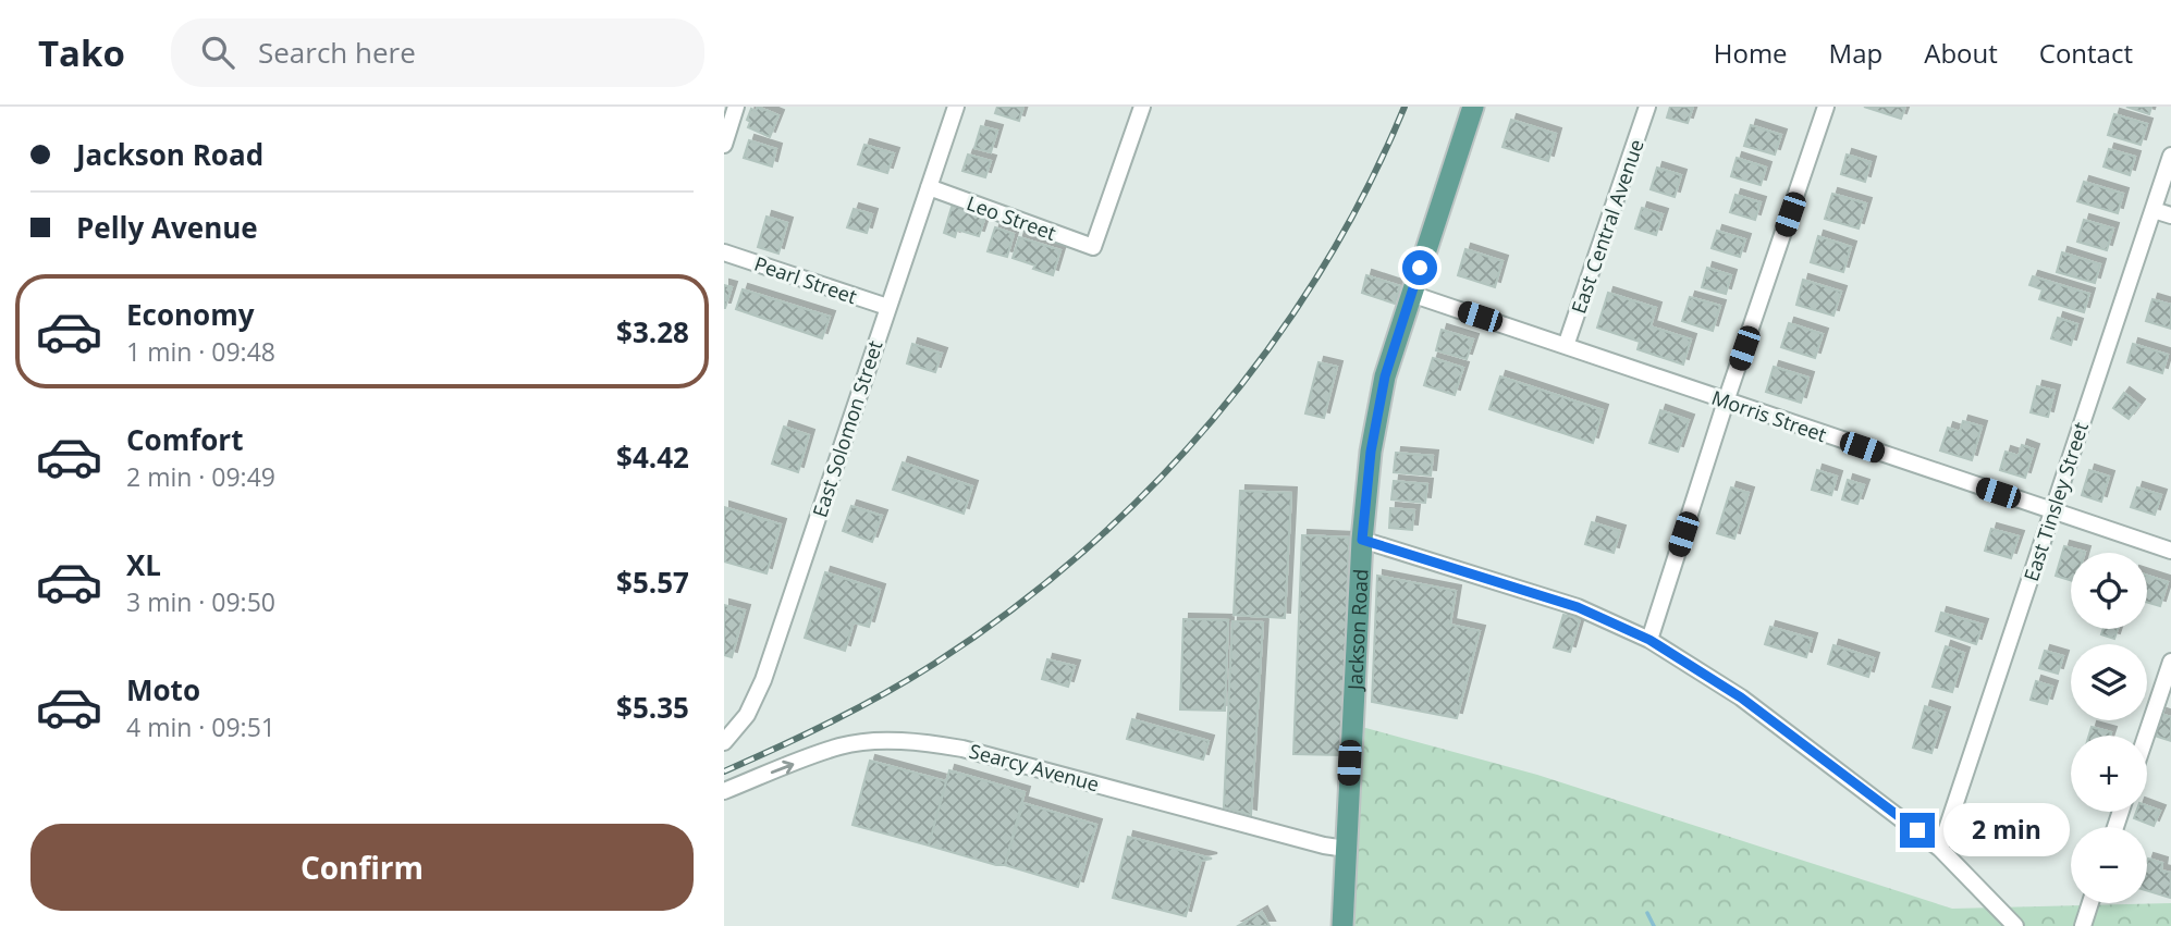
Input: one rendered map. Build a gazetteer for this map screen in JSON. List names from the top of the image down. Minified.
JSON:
{"streets":{"main road":["Jackson Road"],"street":["Leo Street","East Central Avenue","Pearl Street","Morris Street","East Solomon Street","East Tinsley Street","Searcy Avenue"]},"crossings":[["Leo Street","East Solomon Street"],["East Central Avenue","Morris Street"],["Pearl Street","East Solomon Street"],["Morris Street","East Tinsley Street"],["Morris Street","Jackson Road"],["Jackson Road","Searcy Avenue"]],"one_way":["Searcy Avenue"],"page":{"header":"Tako","search":"Search here","nav":["Home","Map","About","Contact"],"banner":["Jackson Road","Pelly Avenue"],"list":[{"name":"Economy","note":"1 min · 09:48","value":"$3.28"},{"name":"Comfort","note":"2 min · 09:49","value":"$4.42"},{"name":"XL","note":"3 min · 09:50","value":"$5.57"},{"name":"Moto","note":"4 min · 09:51","value":"$5.35"}],"map_buttons":["+","−"],"bubble":"2 min","buttons":"Confirm"}}
